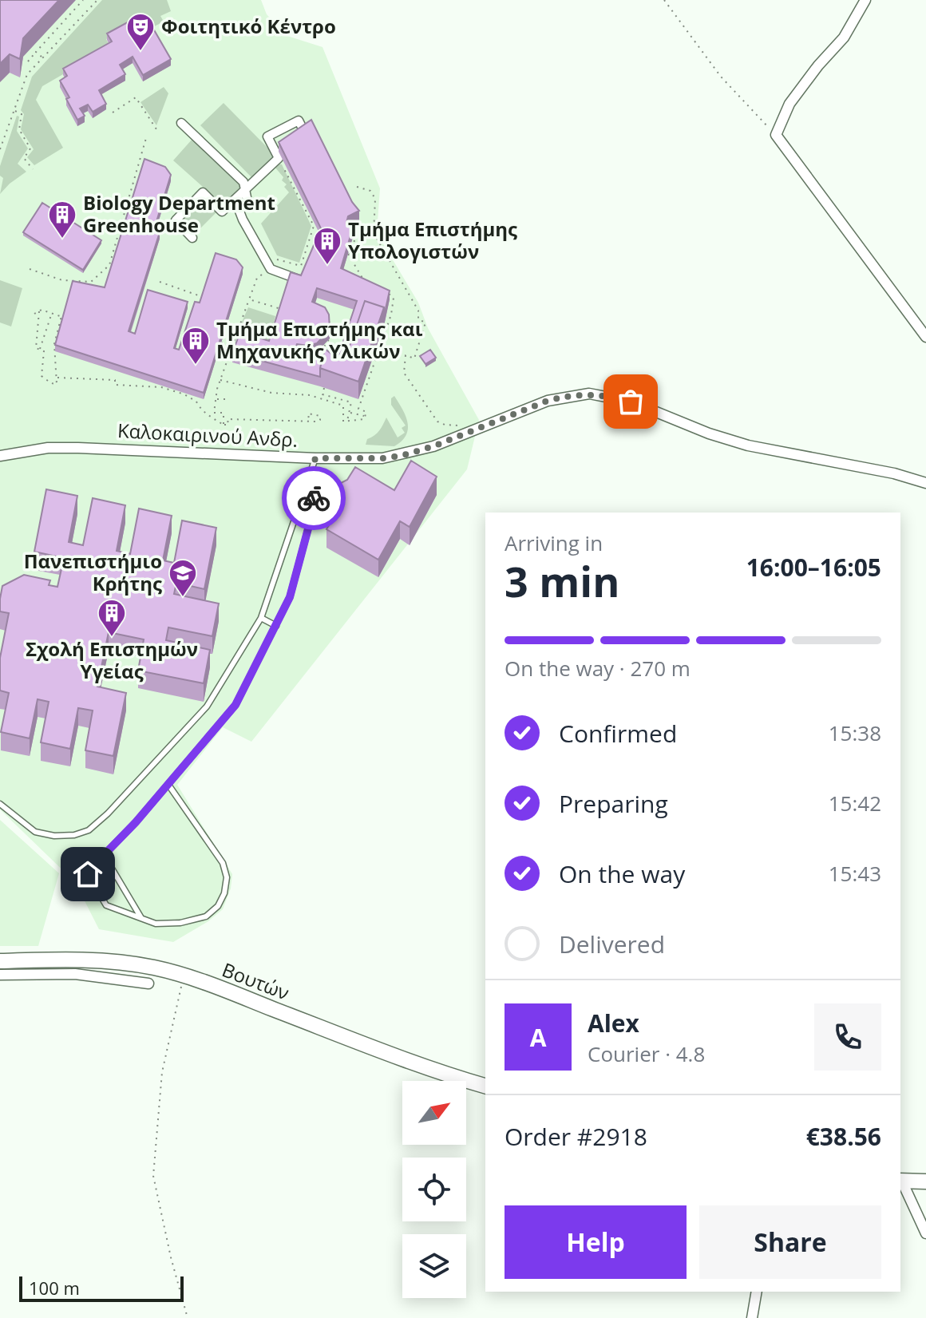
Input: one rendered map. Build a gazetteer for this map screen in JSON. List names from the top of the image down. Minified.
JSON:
{"streets":{"main road":["Βουτών"],"street":["Καλοκαιρινού Ανδρ."]},"places":{"theatre":["Φοιτητικό Κέντρο"],"building":["Biology Department Greenhouse","Τμήμα Επιστήμης Υπολογιστών","Τμήμα Επιστήμης και Μηχανικής Υλικών","Σχολή Επιστημών Υγείας"],"school or university":["Πανεπιστήμιο Κρήτης"]},"scale_bar":"100 m","north":"top right","page":{"heading":["3 min","Arriving in","16:00–16:05"],"panel":["Alex","Courier · 4.8","Order #2918","€38.56"],"bar":"On the way · 270 m","list":[["Confirmed","15:38"],["Preparing","15:42"],["On the way","15:43"],"Delivered"],"round":"A","buttons":["Help","Share"],"scale":"100 m"}}
